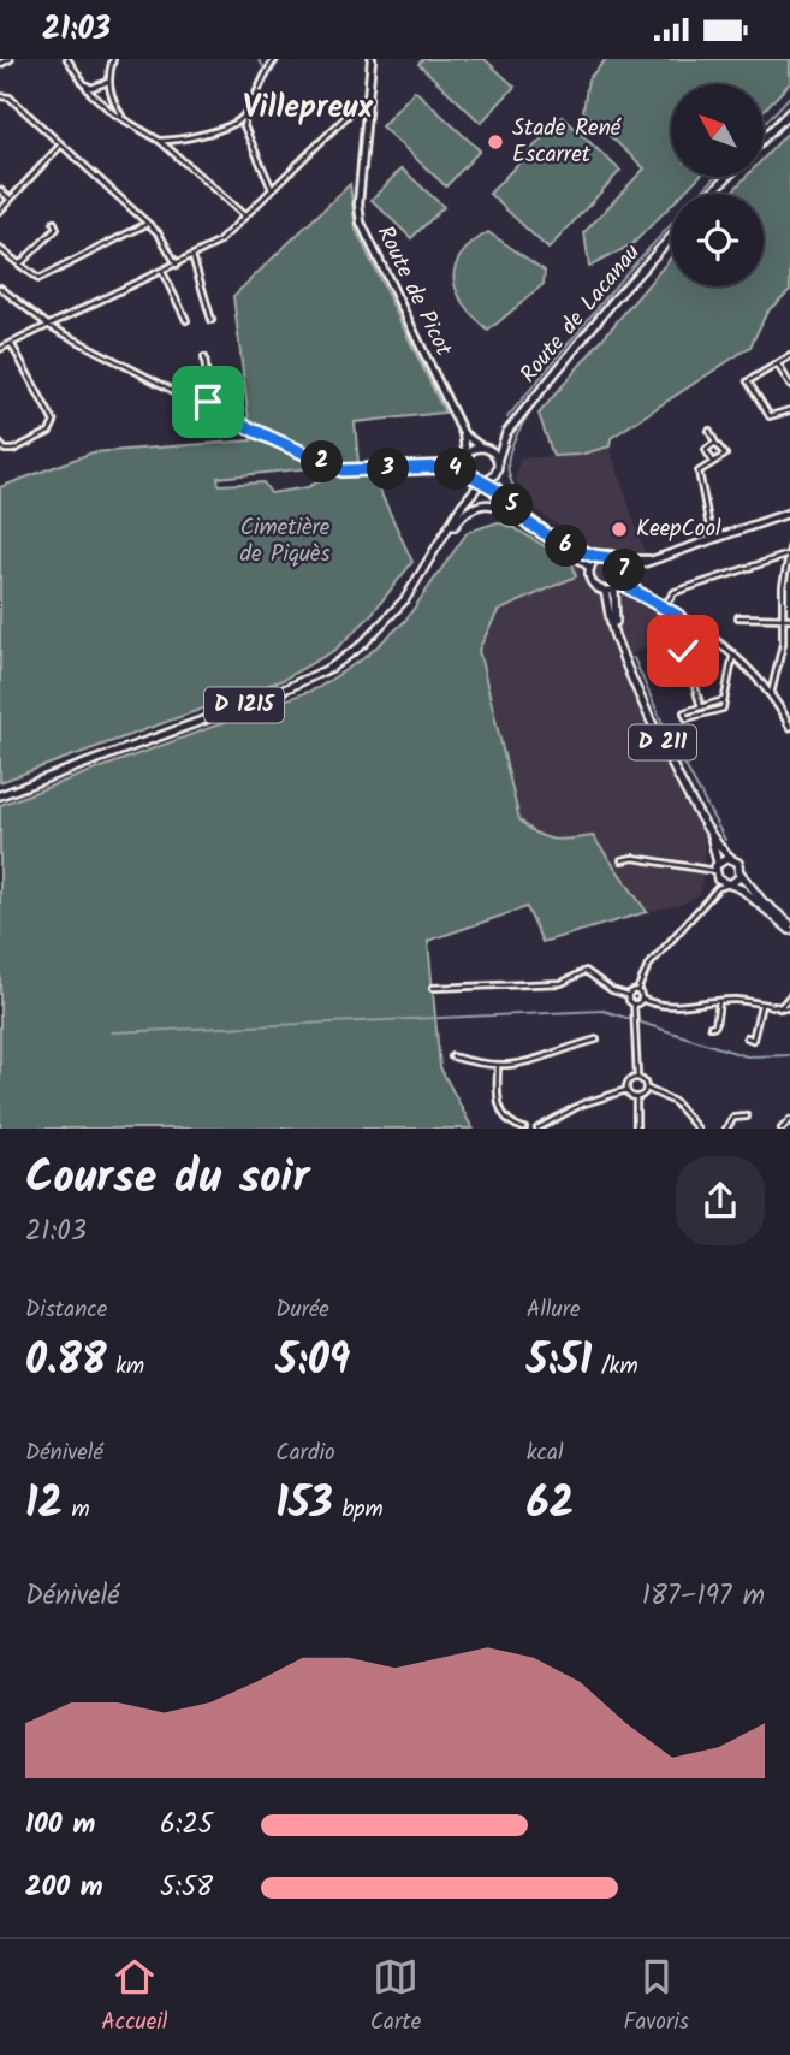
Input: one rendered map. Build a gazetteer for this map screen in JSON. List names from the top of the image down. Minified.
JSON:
{"streets":{"main road":["Route de Picot","Route de Lacanau","D 1215","D 211"]},"crossings":[["Route de Picot","D 1215"]],"districts":["Villepreux"],"parks":["Cimetière de Piquès"],"places":["Stade René Escarret","KeepCool"],"north":"top left","page":{"status":"21:03","pins":["2","3","4","5","6","7"],"heading":["Course du soir","21:03"],"stats":[["Distance","0.88 km"],["Durée","5:09"],["Allure","5:51 /km"],["Dénivelé","12 m"],["Cardio","153 bpm"],["kcal","62"]],"chart":["Dénivelé","187–197 m"],"list":[{"name":"100 m","note":"6:25"},{"name":"200 m","note":"5:58"}],"tabs":["Accueil","Carte","Favoris"]}}
